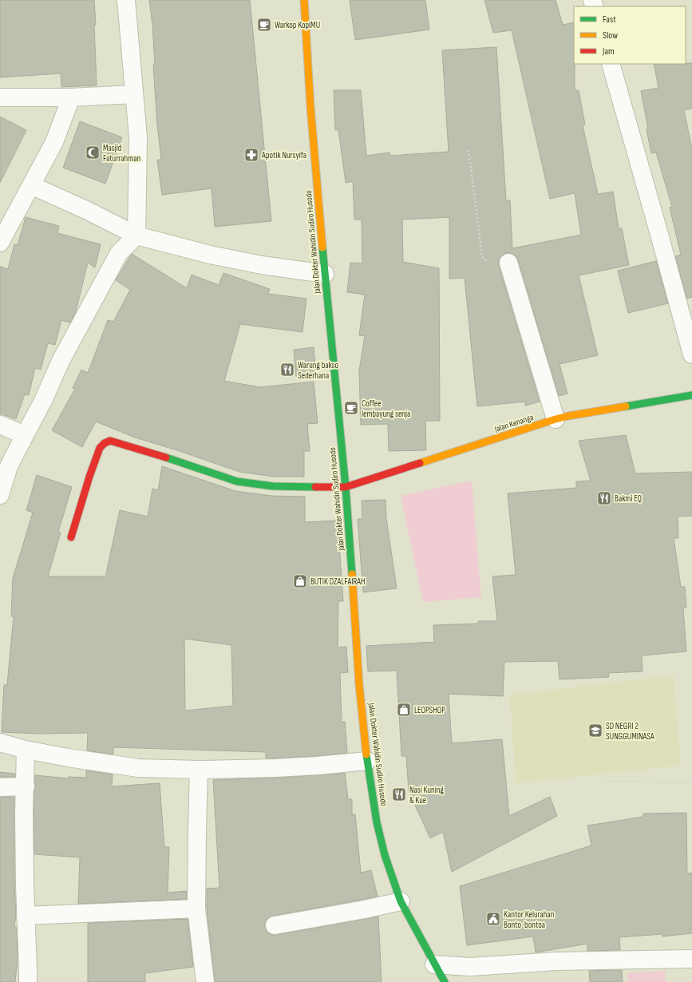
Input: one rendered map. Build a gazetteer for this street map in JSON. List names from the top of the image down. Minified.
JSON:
{"streets":{"street":["Jalan Dokter Wahidin Sudiro Husodo","Jalan Kenanga"]},"crossings":[["Jalan Dokter Wahidin Sudiro Husodo","Jalan Kenanga"]],"places":{"cafe":["Warkop KopiMU","Coffee lembayung senja"],"mosque":["Masjid Faturrahman"],"pharmacy":["Apotik Nursyifa"],"restaurant":["Warung bakso Sederhana","Bakmi EQ","Nasi Kuning & Kue"],"shop":["BUTIK DZALFAIRAH","LEOPSHOP"],"school or university":["SD NEGRI 2 SUNGGUMINASA"],"public building":["Kantor Kelurahan Bonto-bontoa"]},"legend":["Fast","Slow","Jam"]}
